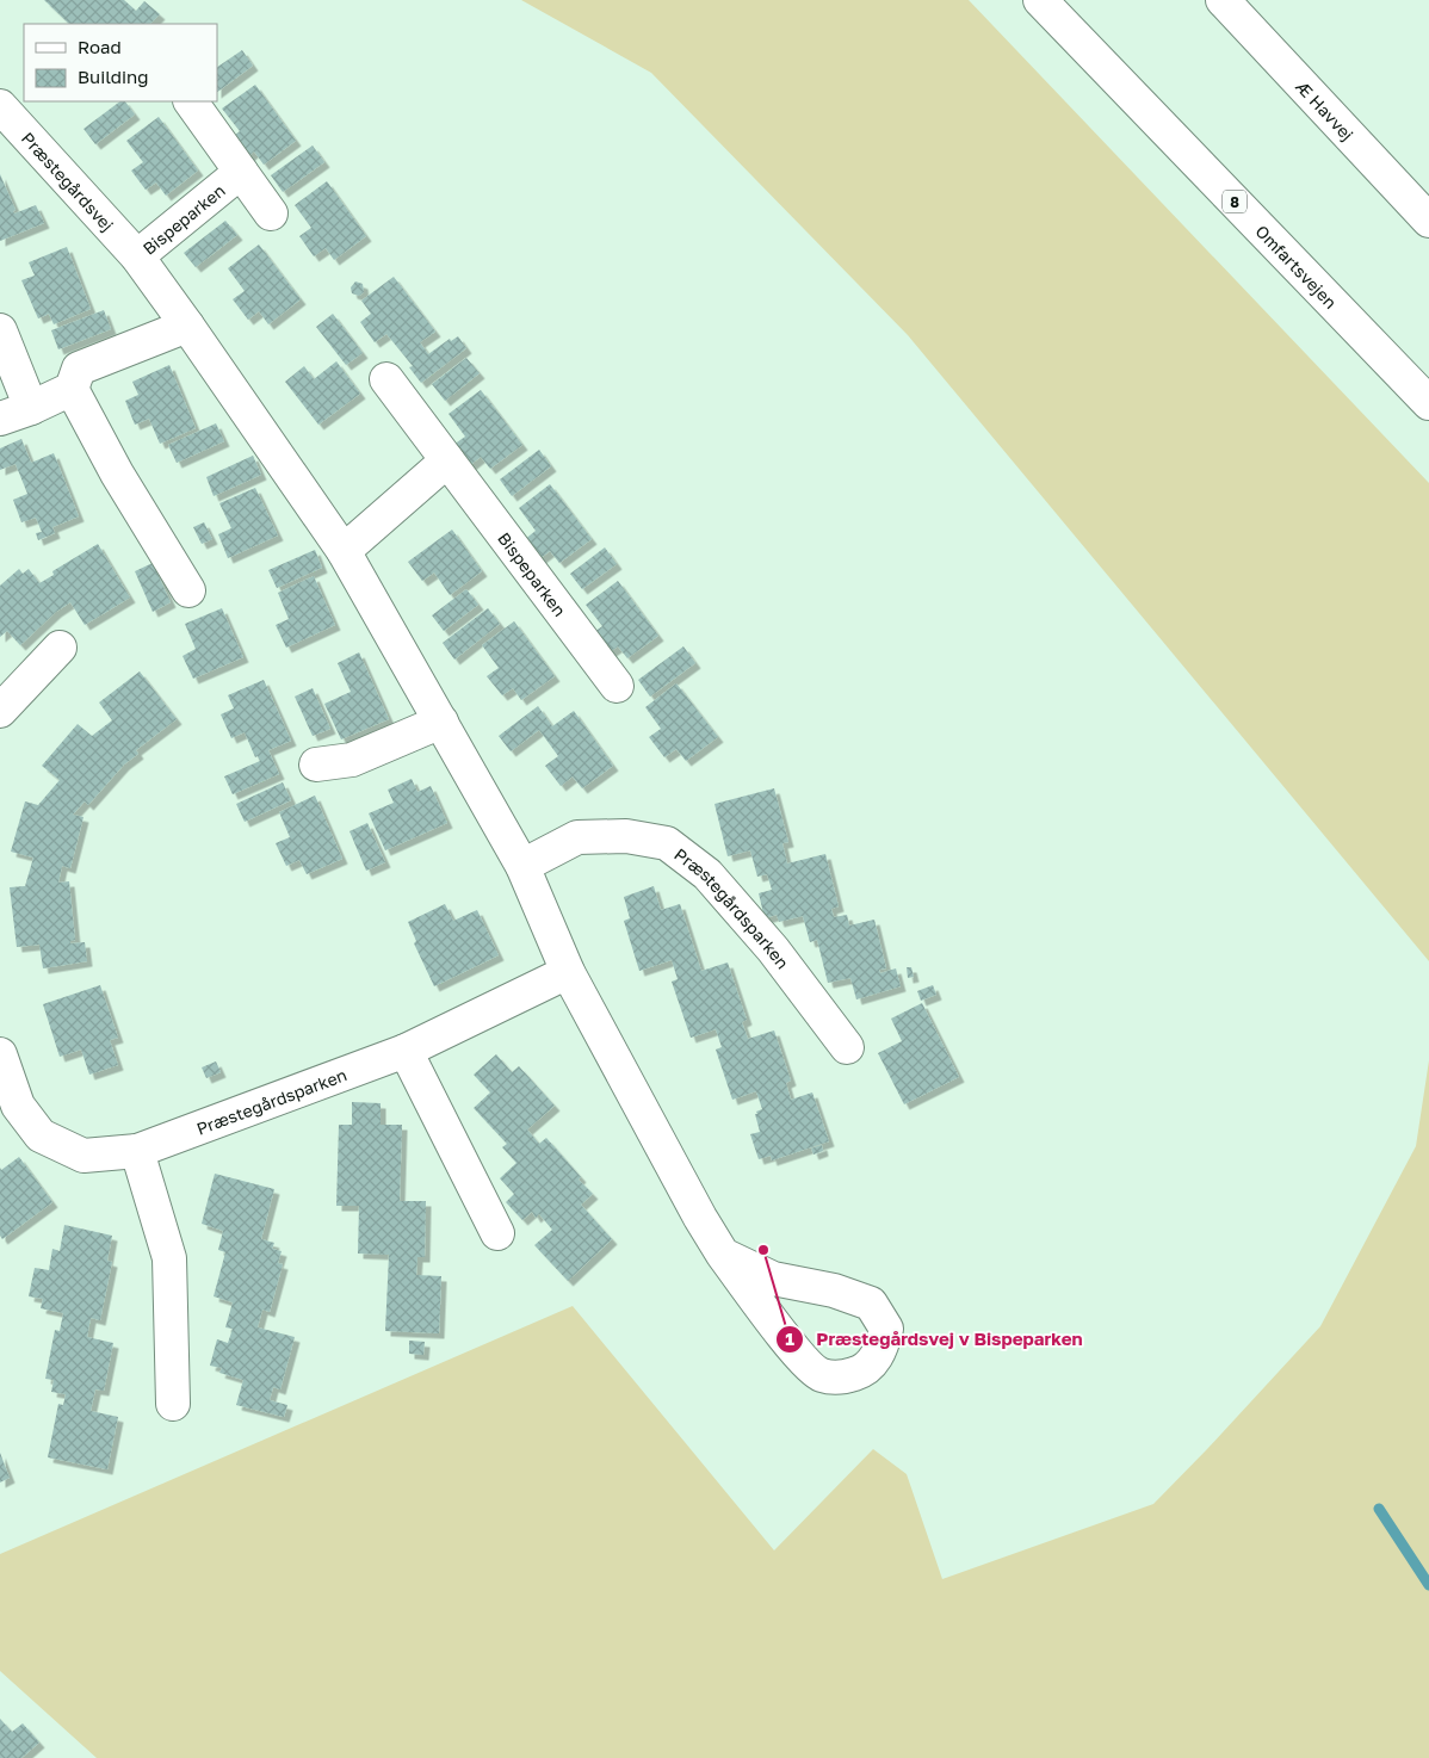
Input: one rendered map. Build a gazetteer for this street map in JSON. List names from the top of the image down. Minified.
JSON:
{"streets":{"main road":["Æ Havvej","Præstegårdsvej","8","Bispeparken","Omfartsvejen","Præstegårdsparken"]},"crossings":[["Præstegårdsvej","Bispeparken"],["Bispeparken","Præstegårdsparken"]],"places":["Præstegårdsvej v Bispeparken"],"legend":["Road","Building"]}
